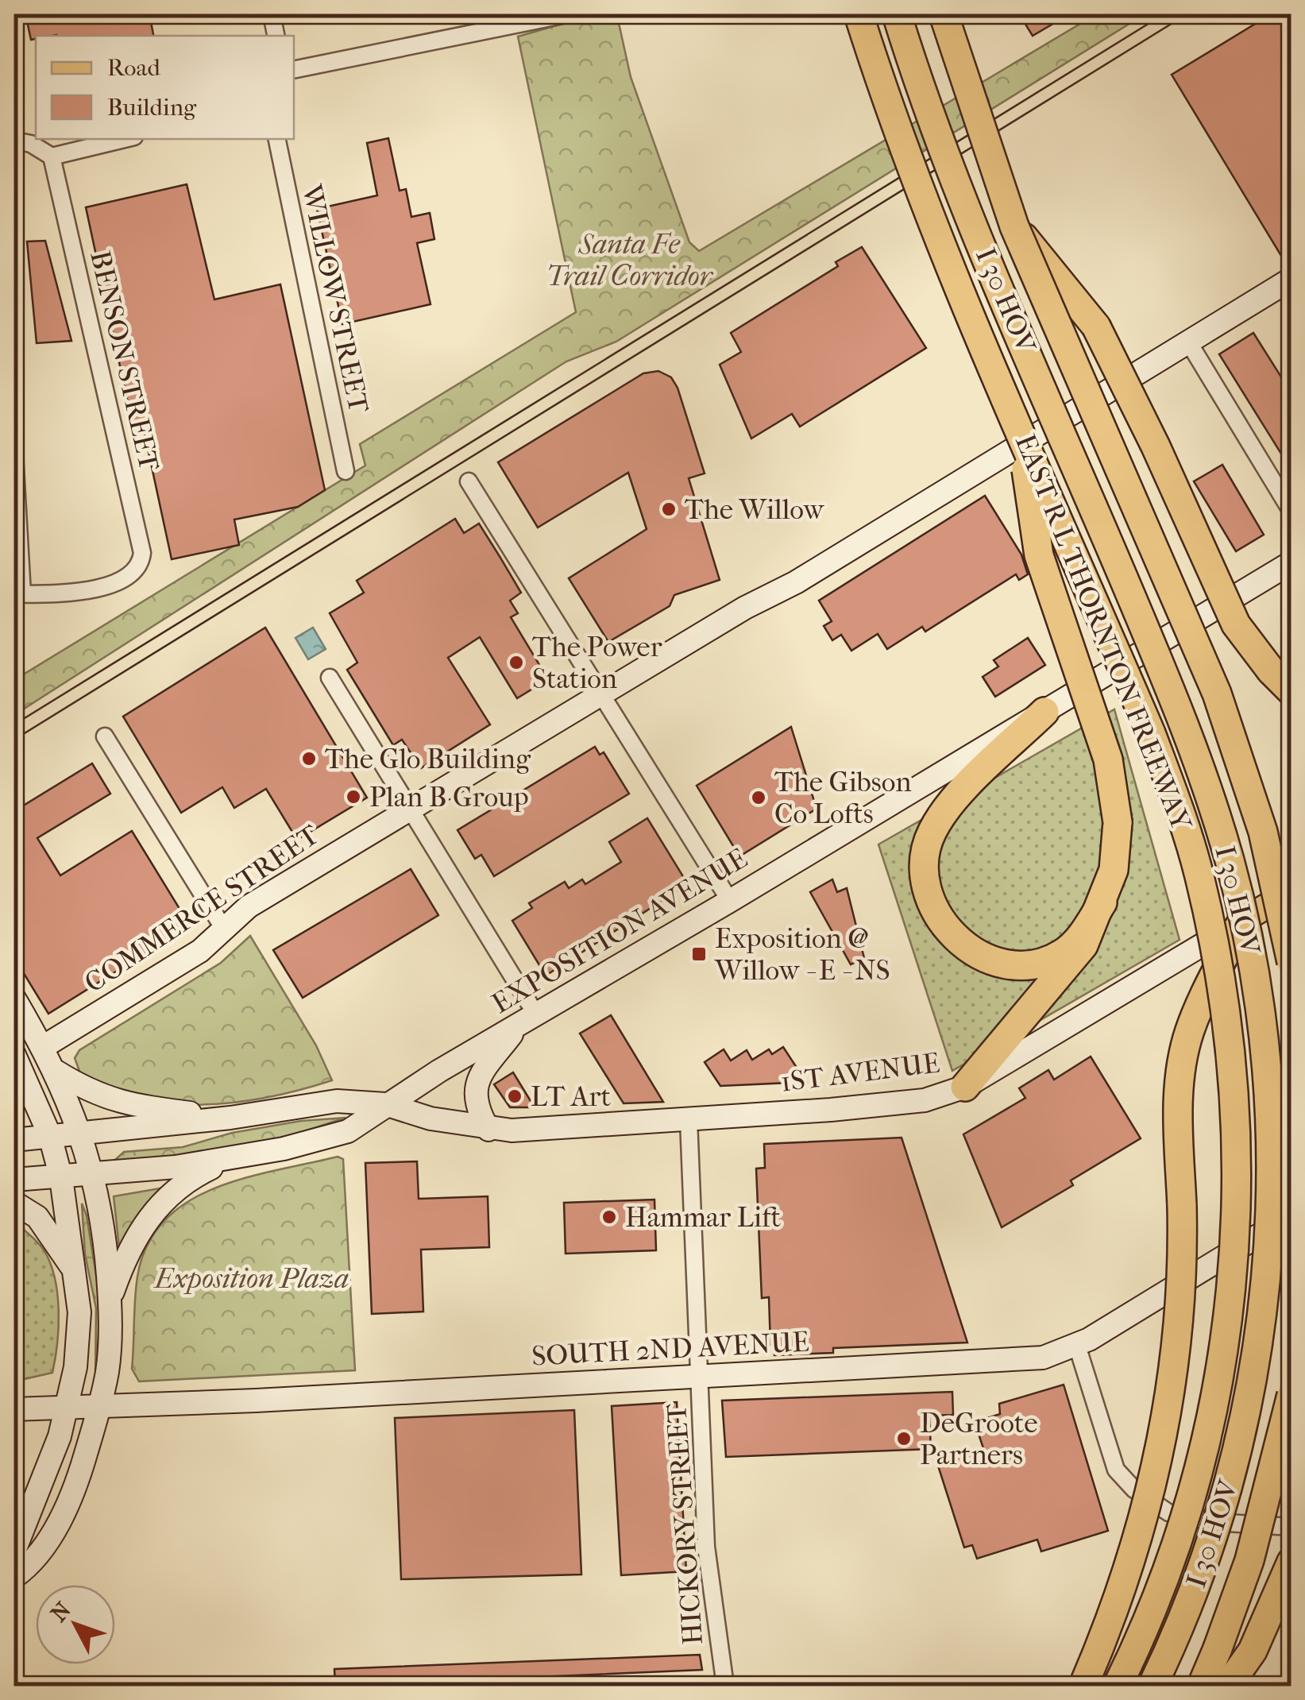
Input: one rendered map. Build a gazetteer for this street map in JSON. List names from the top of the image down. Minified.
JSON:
{"streets":{"highway":["I 30 HOV","EAST R L THORNTON FREEWAY"],"main road":["COMMERCE STREET","EXPOSITION AVENUE","1ST AVENUE","SOUTH 2ND AVENUE"],"street":["WILLOW STREET","BENSON STREET","HICKORY STREET"]},"crossings":[["EXPOSITION AVENUE","1ST AVENUE"],["1ST AVENUE","HICKORY STREET"],["SOUTH 2ND AVENUE","HICKORY STREET"]],"parks":["Santa Fe Trail Corridor","Exposition Plaza"],"places":{"other":["The Willow","The Power Station","The Glo Building","Plan B Group","The Gibson Co Lofts","LT Art","Hammar Lift","DeGroote Partners"],"transit":["Exposition @ Willow - E - NS"]},"legend":["Road","Building"],"north":"top left"}
